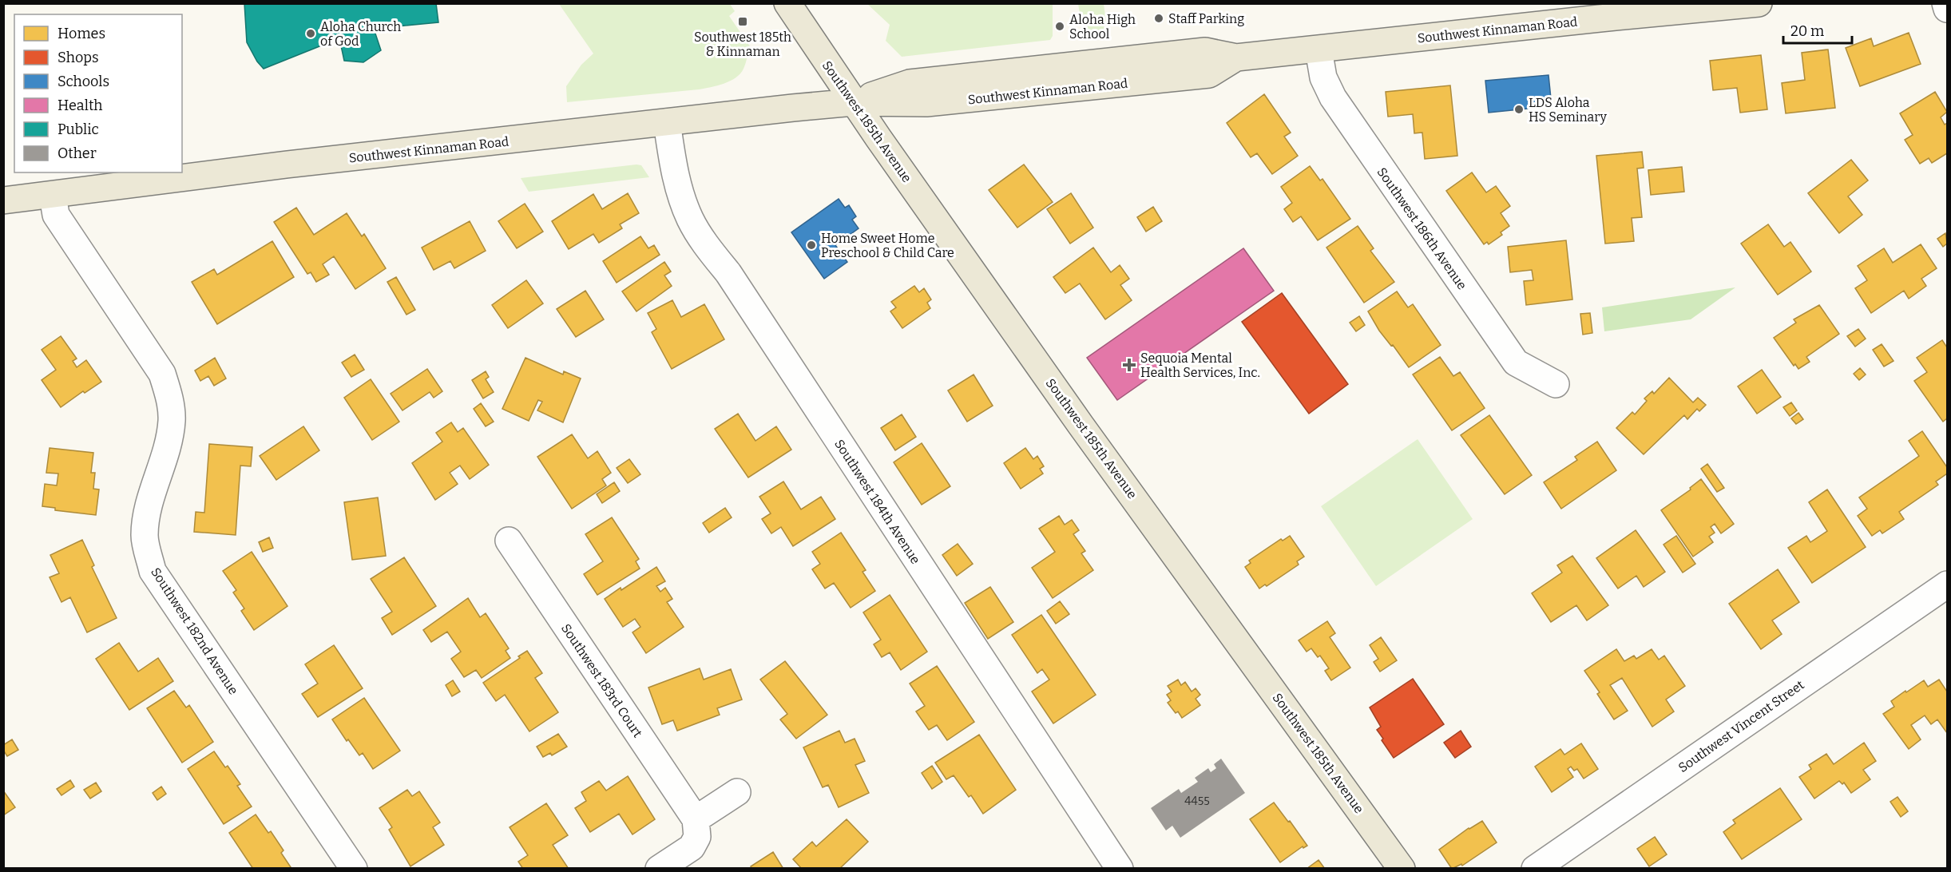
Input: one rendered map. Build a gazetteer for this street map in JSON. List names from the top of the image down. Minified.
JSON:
{"streets":{"main road":["Southwest Kinnaman Road","Southwest 185th Avenue"],"street":["Southwest 186th Avenue","Southwest 184th Avenue","Southwest 182nd Avenue","Southwest 183rd Court","Southwest Vincent Street"]},"crossings":[["Southwest Kinnaman Road","Southwest 185th Avenue"],["Southwest Kinnaman Road","Southwest 186th Avenue"],["Southwest Kinnaman Road","Southwest 184th Avenue"],["Southwest Kinnaman Road","Southwest 182nd Avenue"]],"places":{"other":["Staff Parking","Aloha High School","Aloha Church of God","LDS Aloha HS Seminary","Home Sweet Home Preschool & Child Care"],"transit":["Southwest 185th & Kinnaman"],"health":["Sequoia Mental Health Services, Inc."]},"house_numbers":["4455"],"legend":["Homes","Shops","Schools","Health","Public","Other"],"scale_bar":"20 m"}
